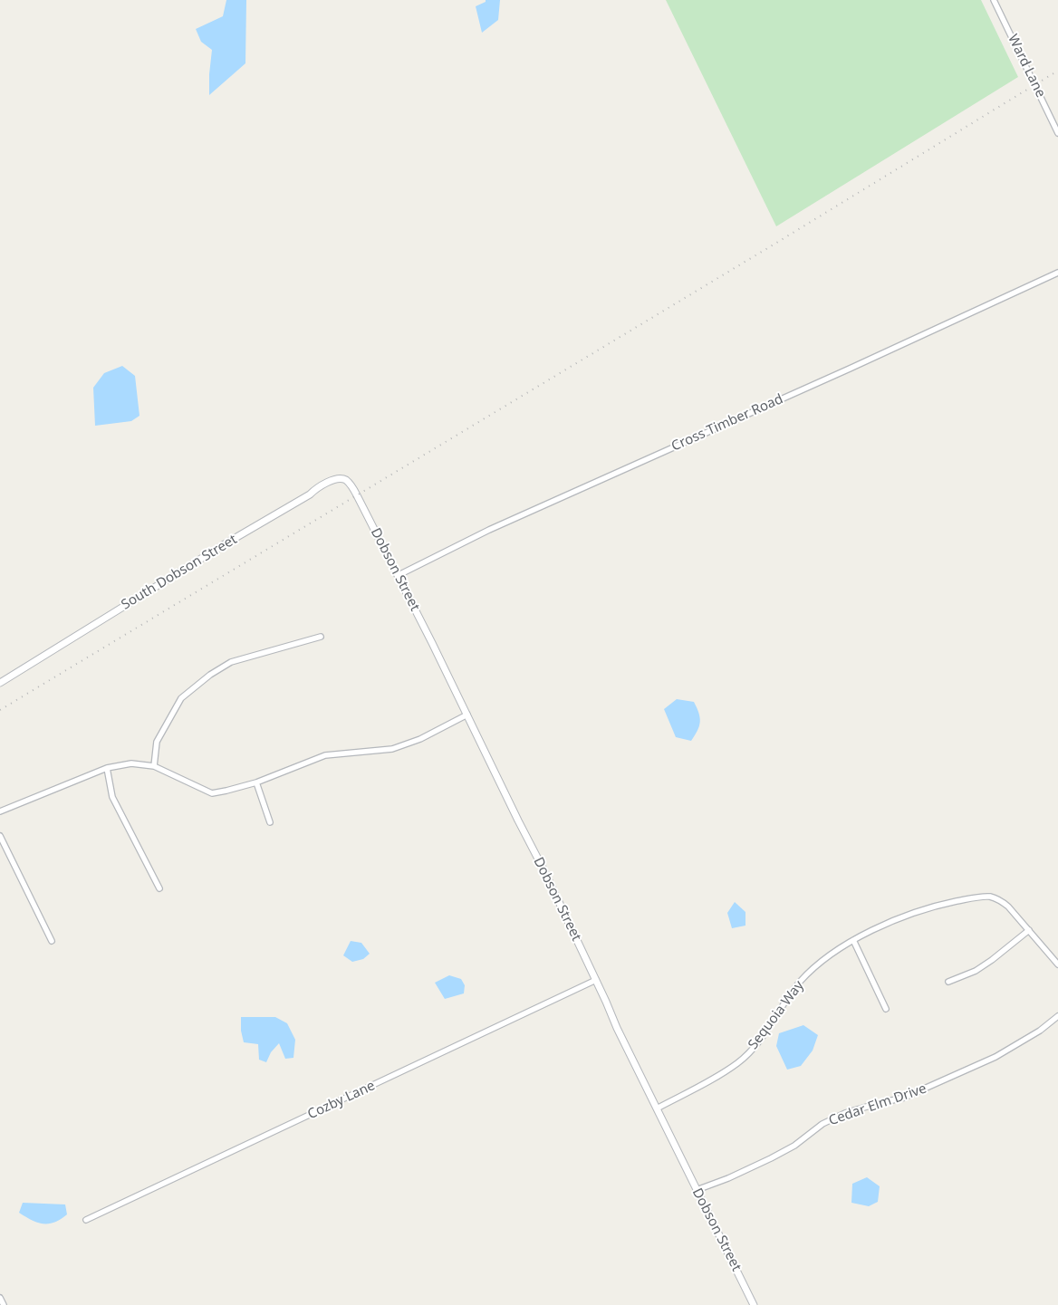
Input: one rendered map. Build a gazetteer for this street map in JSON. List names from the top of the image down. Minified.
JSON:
{"streets":{"street":["Ward Lane","Cross Timber Road","Dobson Street","South Dobson Street","Sequoia Way","Cozby Lane","Cedar Elm Drive"]},"crossings":[["Cross Timber Road","Dobson Street"],["Dobson Street","South Dobson Street"],["Dobson Street","Sequoia Way"],["Dobson Street","Cozby Lane"],["Dobson Street","Cedar Elm Drive"]]}
